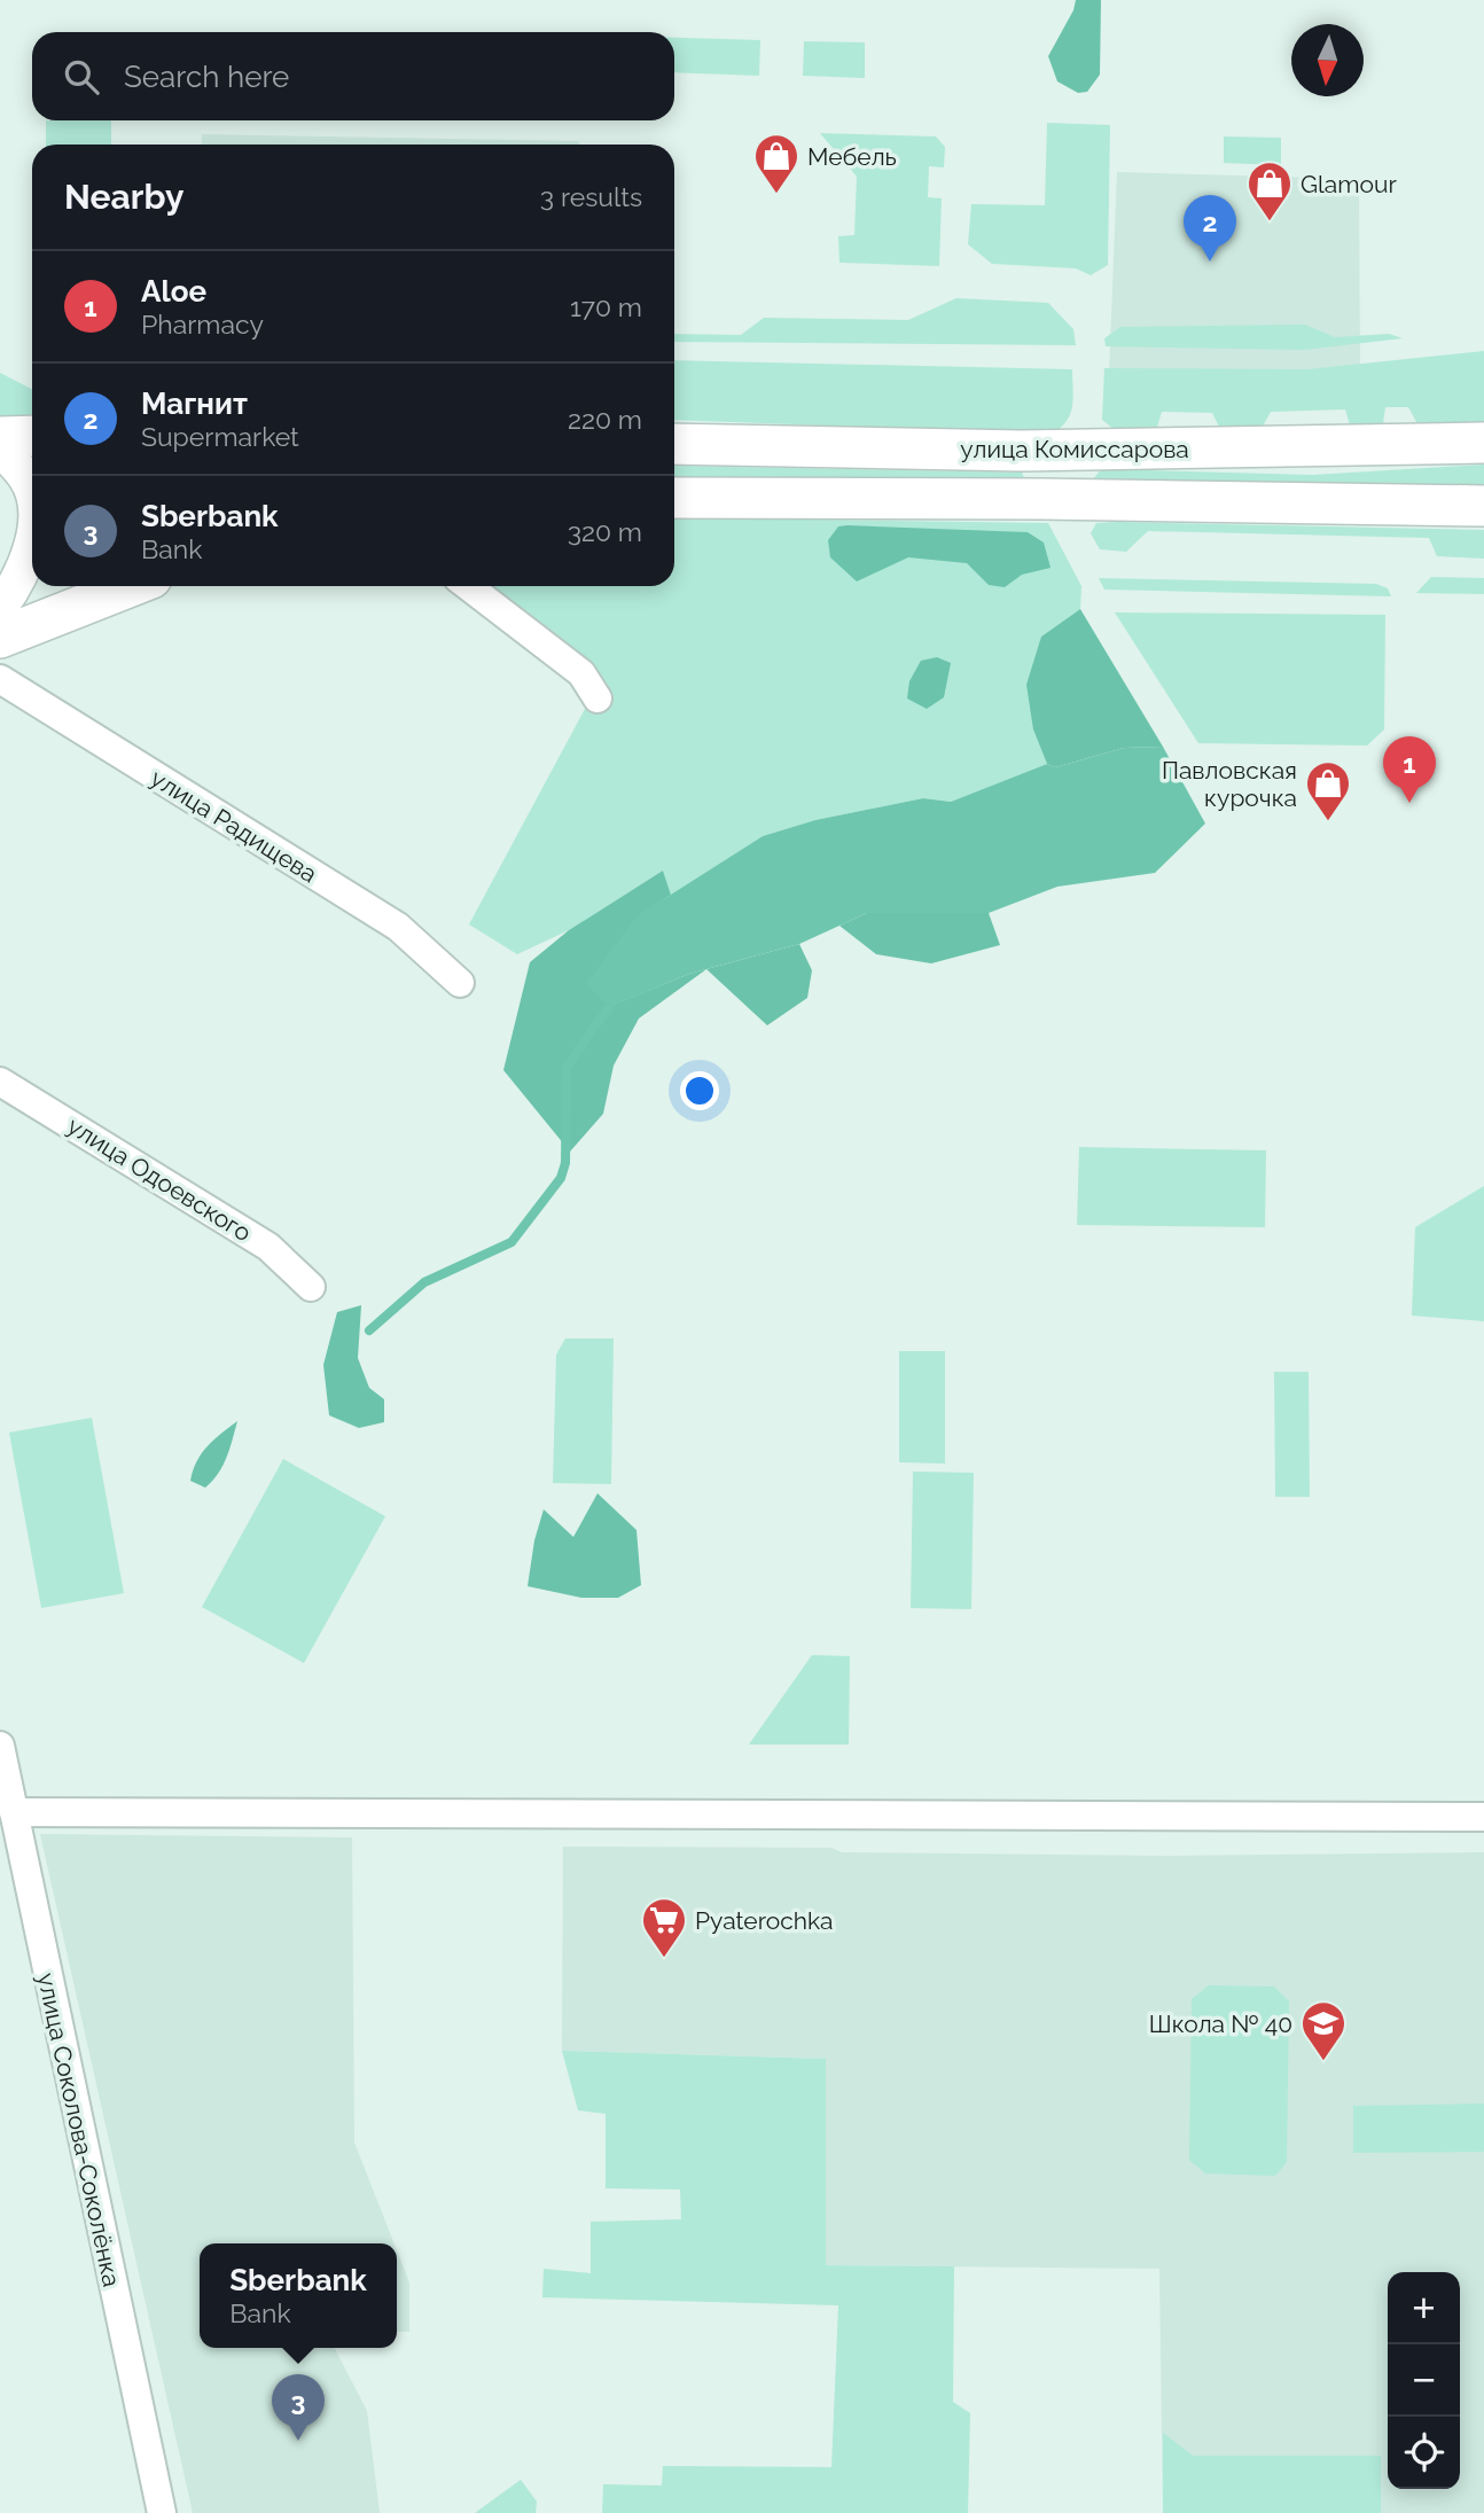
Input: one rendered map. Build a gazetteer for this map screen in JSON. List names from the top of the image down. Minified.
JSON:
{"streets":{"main road":["улица Комиссарова"],"street":["улица Радищева","улица Одоевского","улица Соколова-Соколёнка"]},"places":{"shop":["Мебель","Glamour","Павловская курочка"],"supermarket":["Pyaterochka"],"school or university":["Школа № 40"]},"north":"bottom","page":{"search":"Search here","heading":["Nearby","3 results"],"pins":["2","1","3"],"list":[{"mark":"1","name":"Aloe","note":"Pharmacy","value":"170 m"},{"mark":"2","name":"Магнит","note":"Supermarket","value":"220 m"},{"mark":"3","name":"Sberbank","note":"Bank","value":"320 m"}],"popup":["Sberbank","Bank"],"map_buttons":["+","−"]}}
